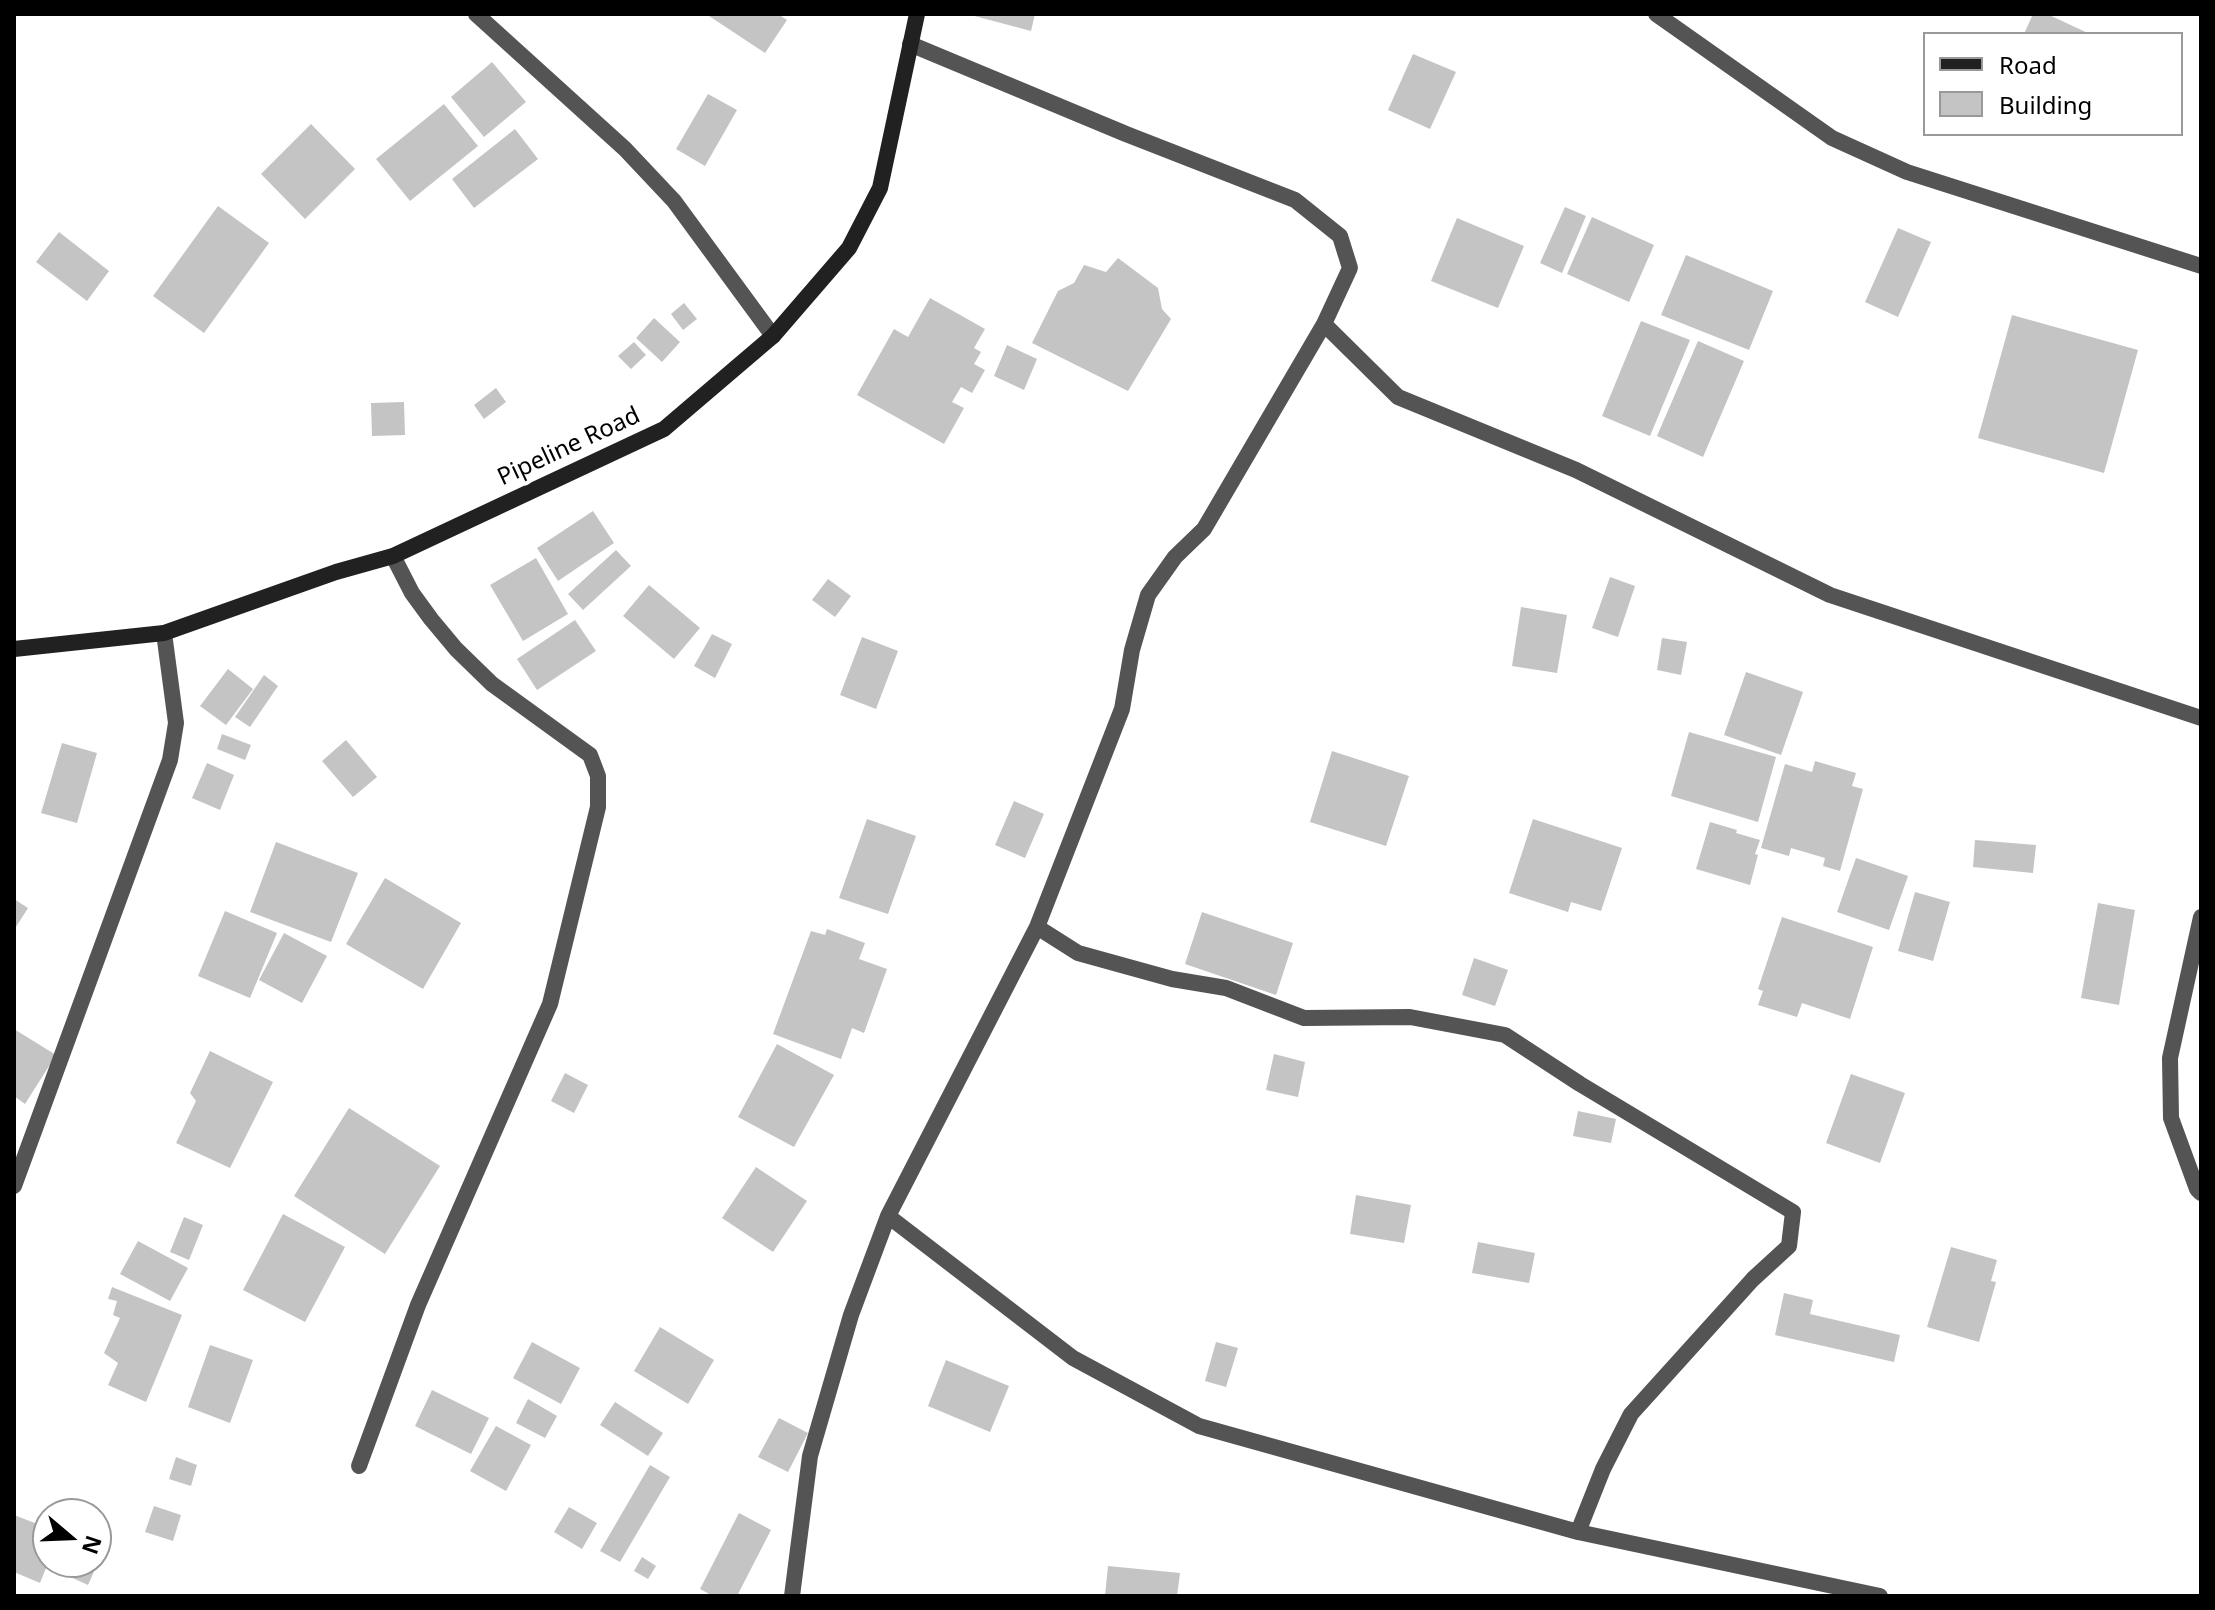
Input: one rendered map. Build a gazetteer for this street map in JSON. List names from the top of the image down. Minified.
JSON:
{"streets":{"street":["Pipeline Road"]},"legend":["Road","Building"],"north":"right"}
